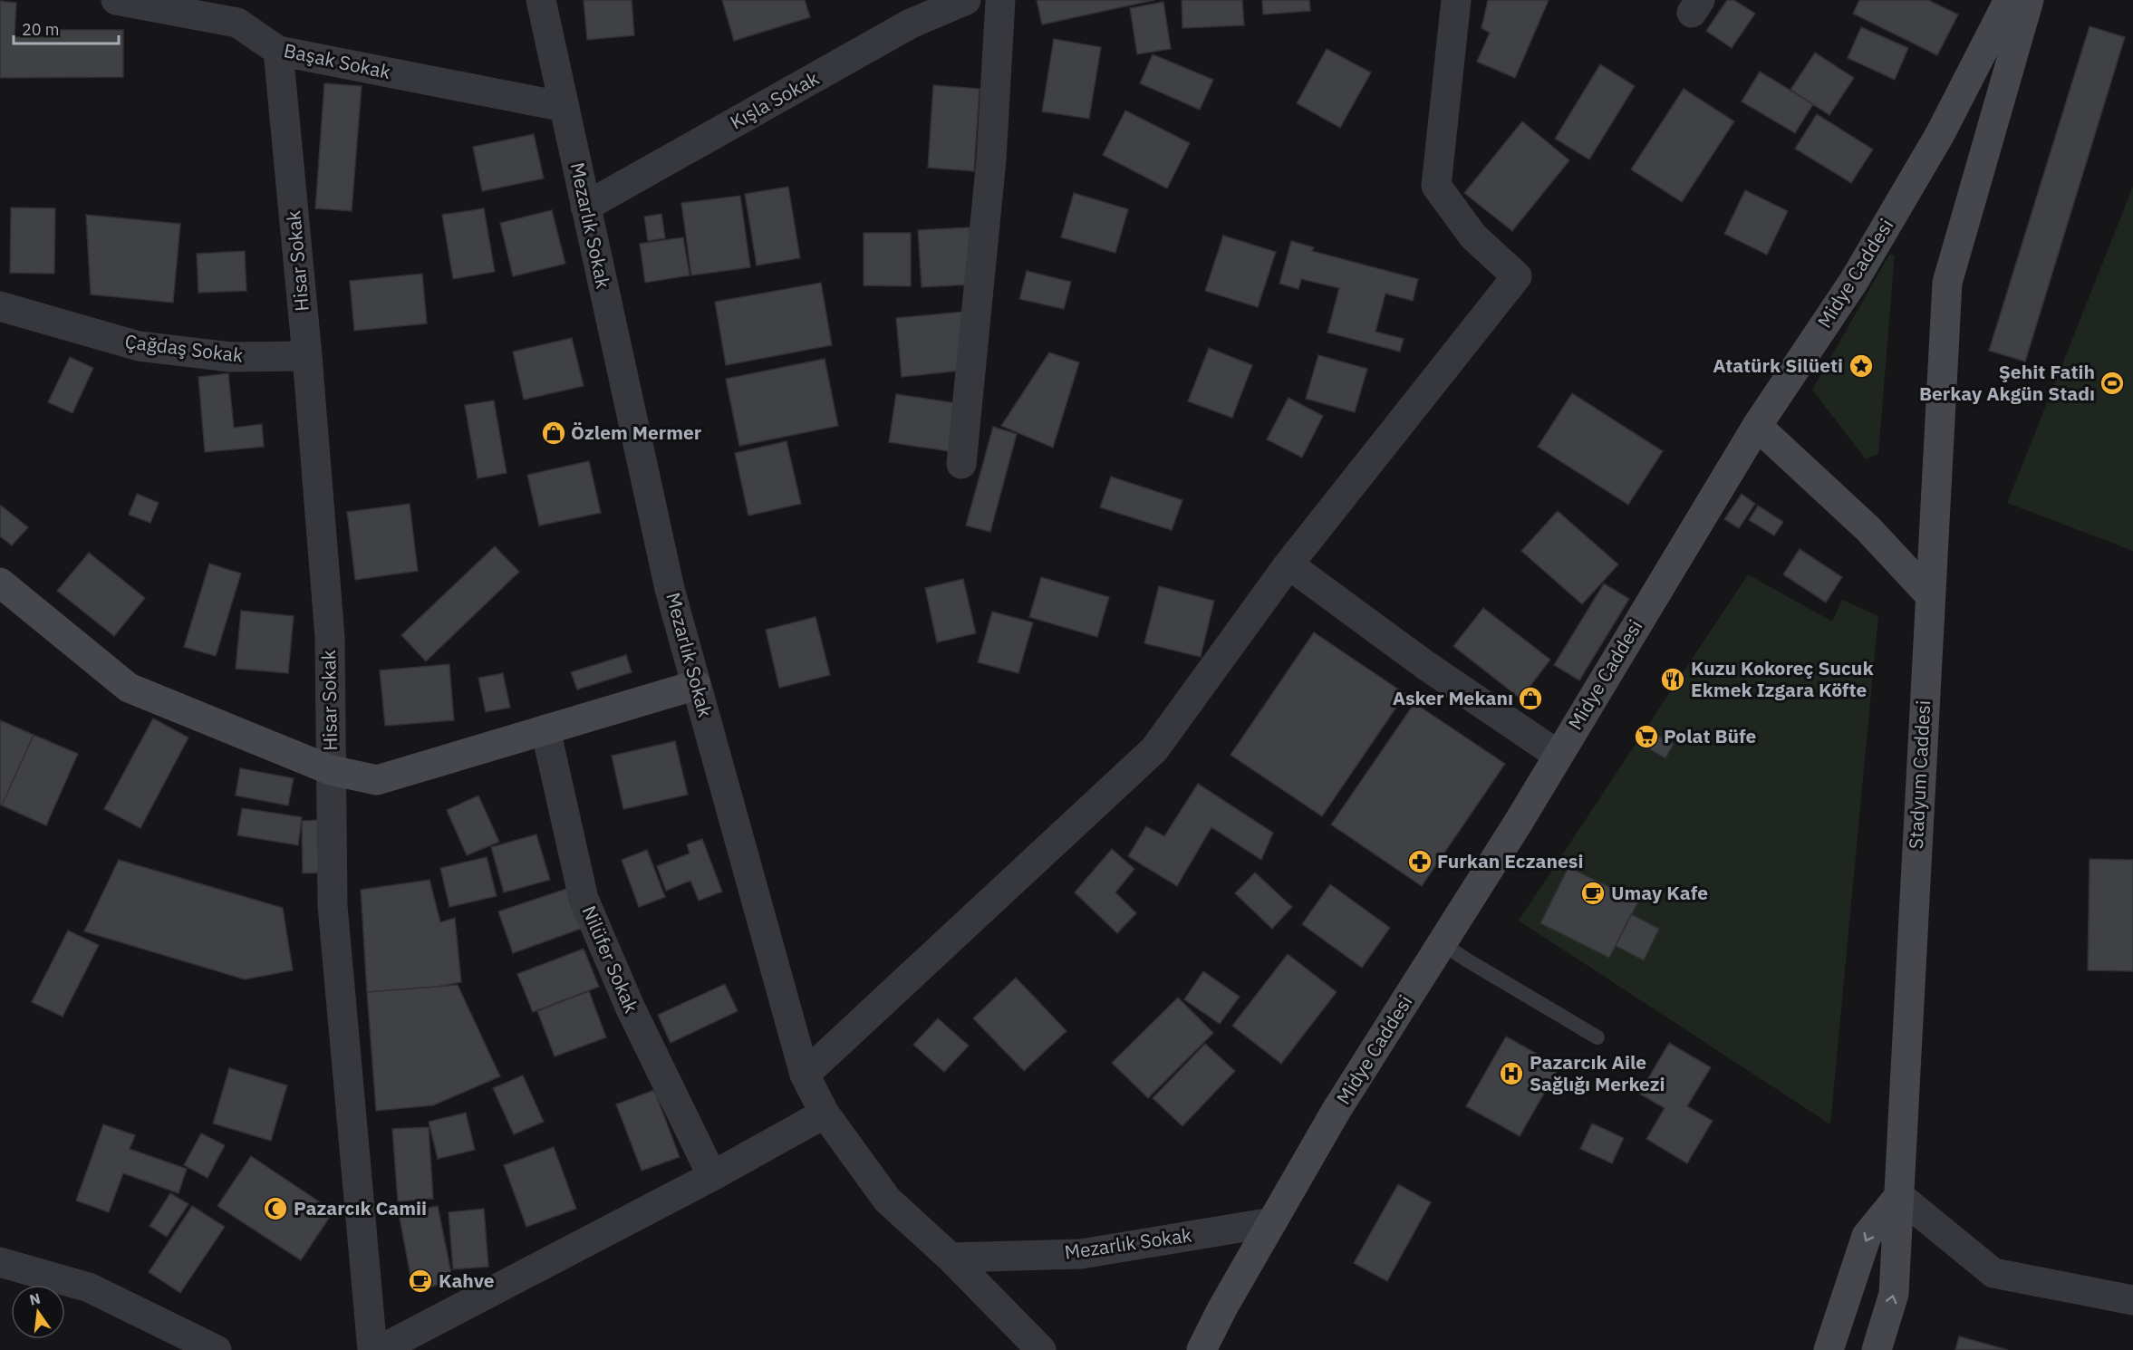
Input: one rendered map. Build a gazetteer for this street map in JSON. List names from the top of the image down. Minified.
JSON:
{"streets":{"street":["Başak Sokak","Kışla Sokak","Mezarlık Sokak","Hisar Sokak","Midye Caddesi","Çağdaş Sokak","Stadyum Caddesi","Nilüfer Sokak"]},"crossings":[["Başak Sokak","Mezarlık Sokak"],["Başak Sokak","Hisar Sokak"],["Kışla Sokak","Mezarlık Sokak"],["Mezarlık Sokak","Midye Caddesi"],["Hisar Sokak","Çağdaş Sokak"]],"places":{"place":["Atatürk Silüeti"],"sports":["Şehit Fatih Berkay Akgün Stadı"],"shop":["Özlem Mermer","Asker Mekanı"],"restaurant":["Kuzu Kokoreç Sucuk Ekmek Izgara Köfte"],"supermarket":["Polat Büfe"],"pharmacy":["Furkan Eczanesi"],"cafe":["Umay Kafe","Kahve"],"hospital":["Pazarcık Aile Sağlığı Merkezi"],"mosque":["Pazarcık Camii"]},"scale_bar":"20 m","north":"top"}
